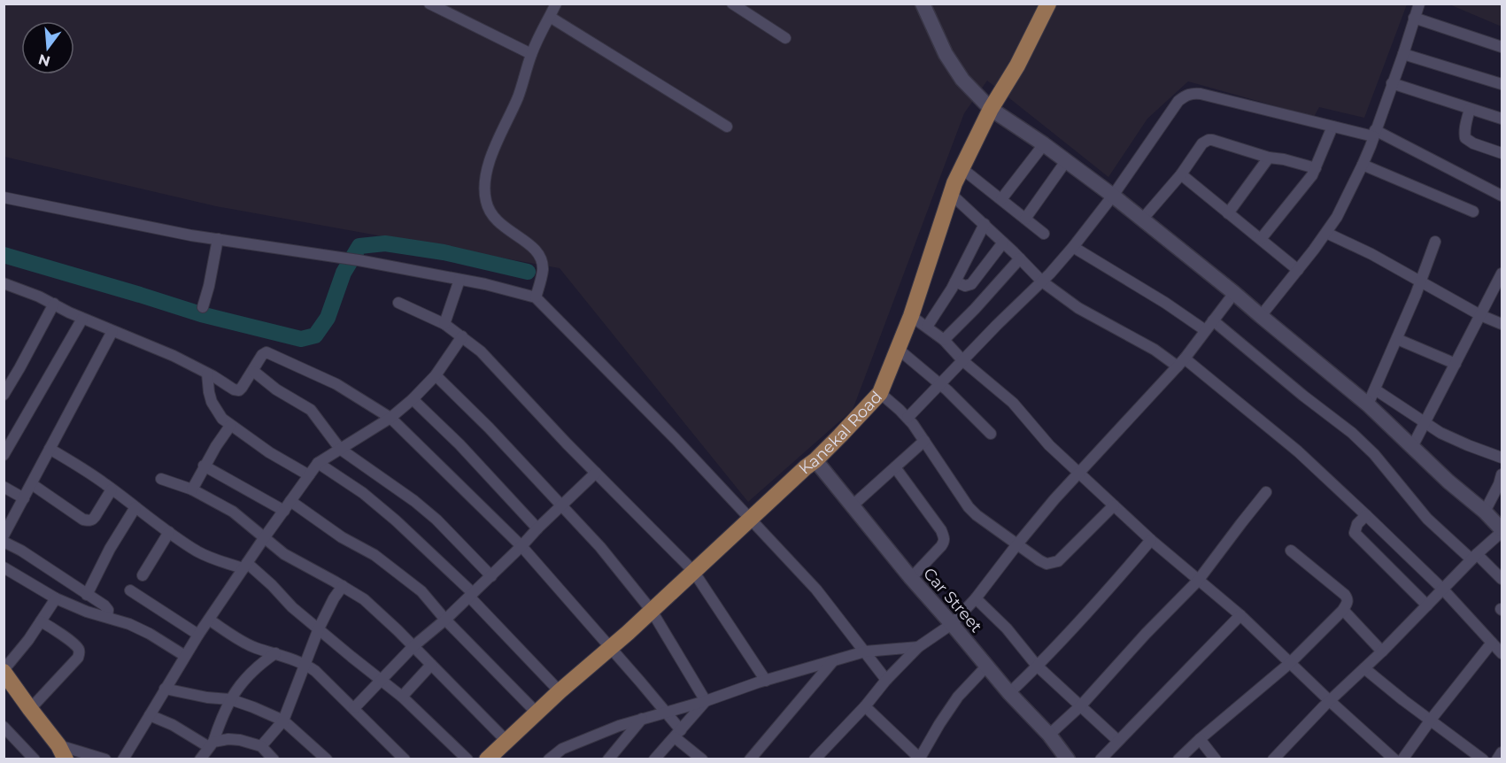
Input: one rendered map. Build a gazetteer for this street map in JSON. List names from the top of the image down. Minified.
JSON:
{"streets":{"main road":["Kanekal Road"],"street":["Car Street"]},"crossings":[["Kanekal Road","Car Street"]],"north":"bottom"}
